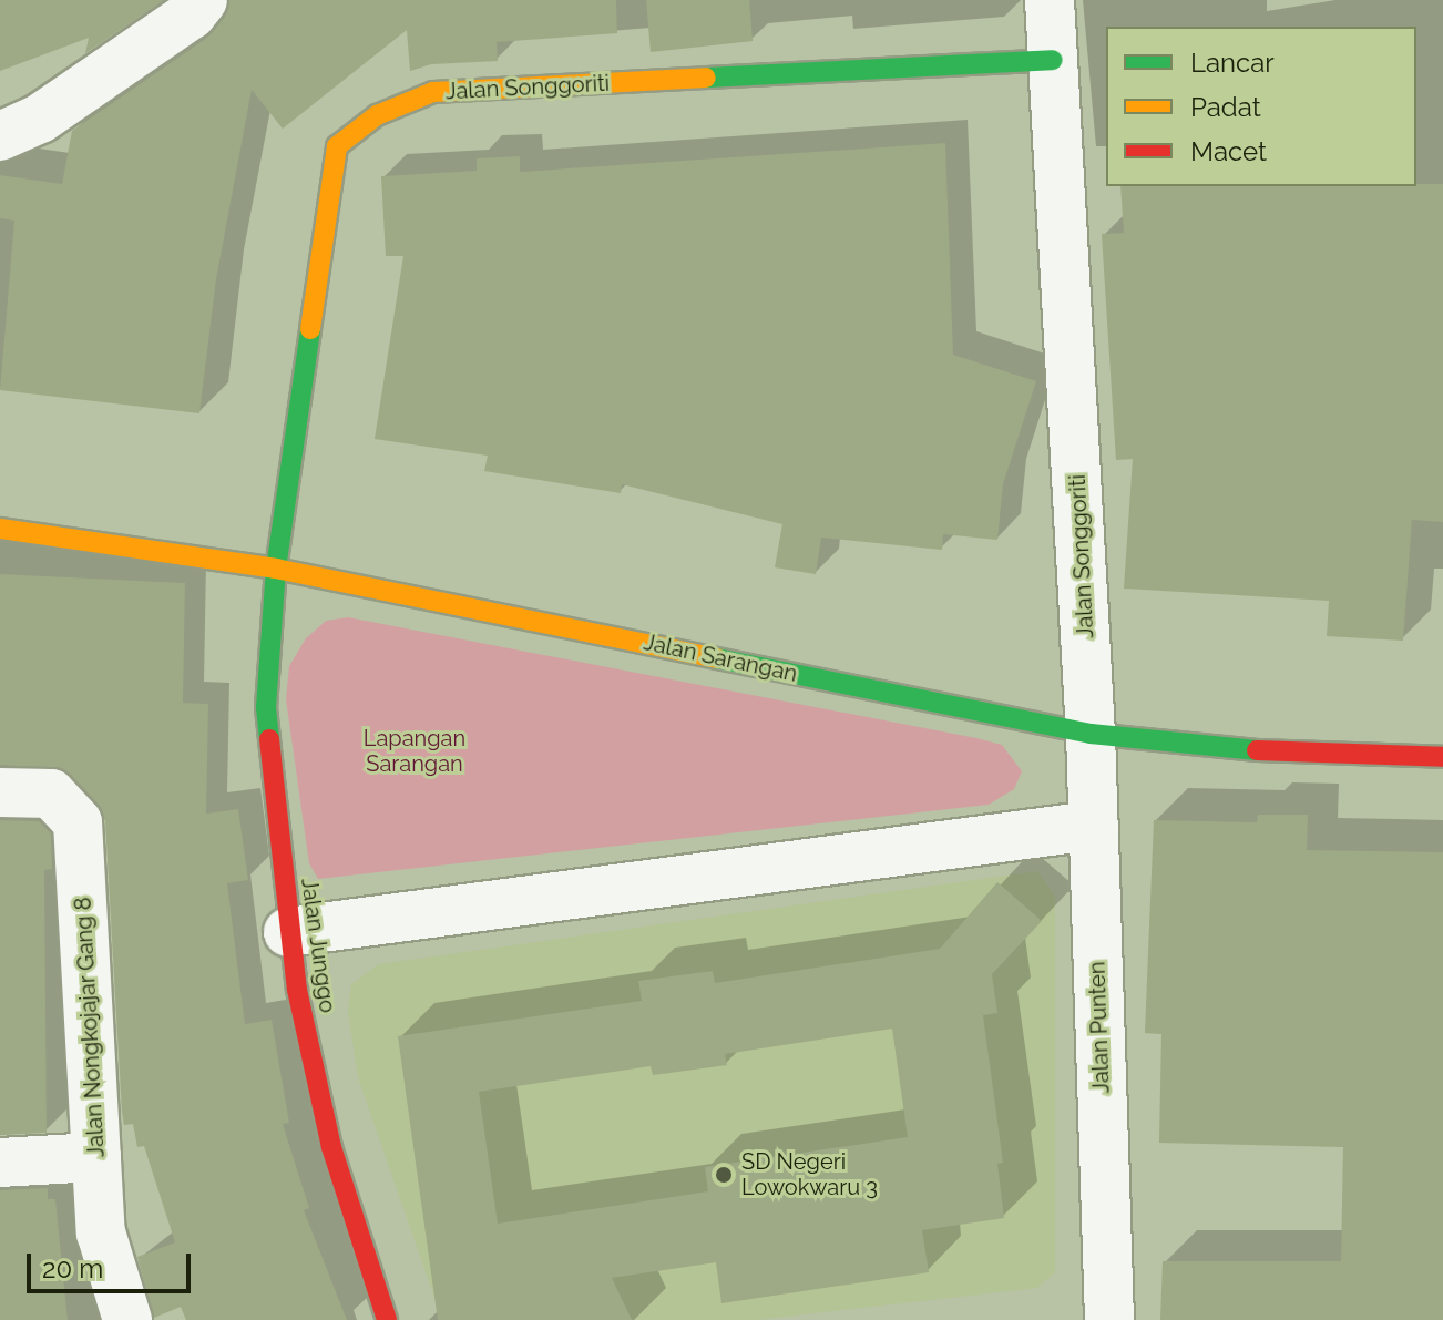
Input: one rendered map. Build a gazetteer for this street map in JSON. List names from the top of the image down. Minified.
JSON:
{"streets":{"street":["Jalan Songgoriti","Jalan Sarangan","Jalan Junggo","Jalan Nongkojajar Gang 8","Jalan Punten"]},"crossings":[["Jalan Songgoriti","Jalan Sarangan"],["Jalan Songgoriti","Jalan Junggo"],["Jalan Songgoriti","Jalan Punten"],["Jalan Sarangan","Jalan Junggo"],["Jalan Sarangan","Jalan Punten"]],"parks":["Lapangan Sarangan"],"places":["SD Negeri Lowokwaru 3"],"legend":["Lancar","Padat","Macet"],"scale_bar":"20 m"}
